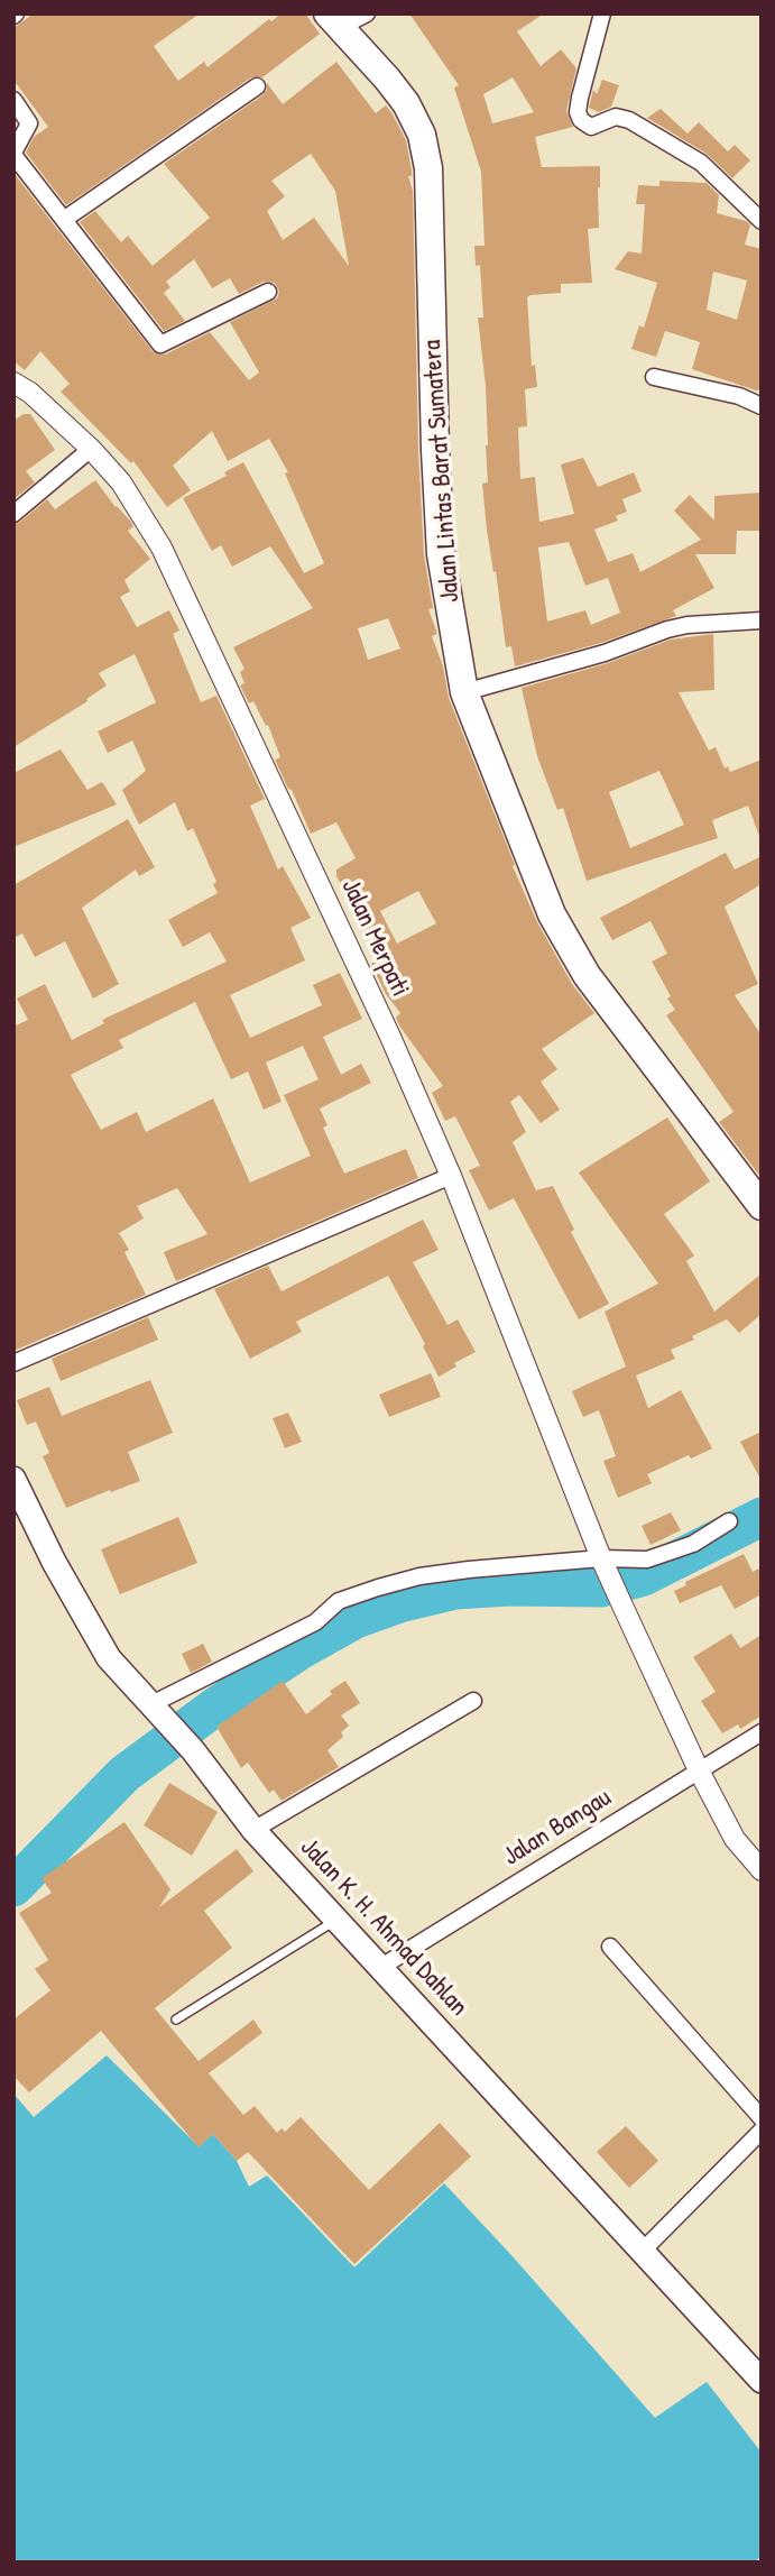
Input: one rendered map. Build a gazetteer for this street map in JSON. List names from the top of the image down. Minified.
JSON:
{"streets":{"highway":["Jalan Lintas Barat Sumatera"],"main road":["Jalan K. H. Ahmad Dahlan"],"street":["Jalan Merpati","Jalan Bangau"]},"crossings":[["Jalan Merpati","Jalan Bangau"],["Jalan Bangau","Jalan K. H. Ahmad Dahlan"]]}
